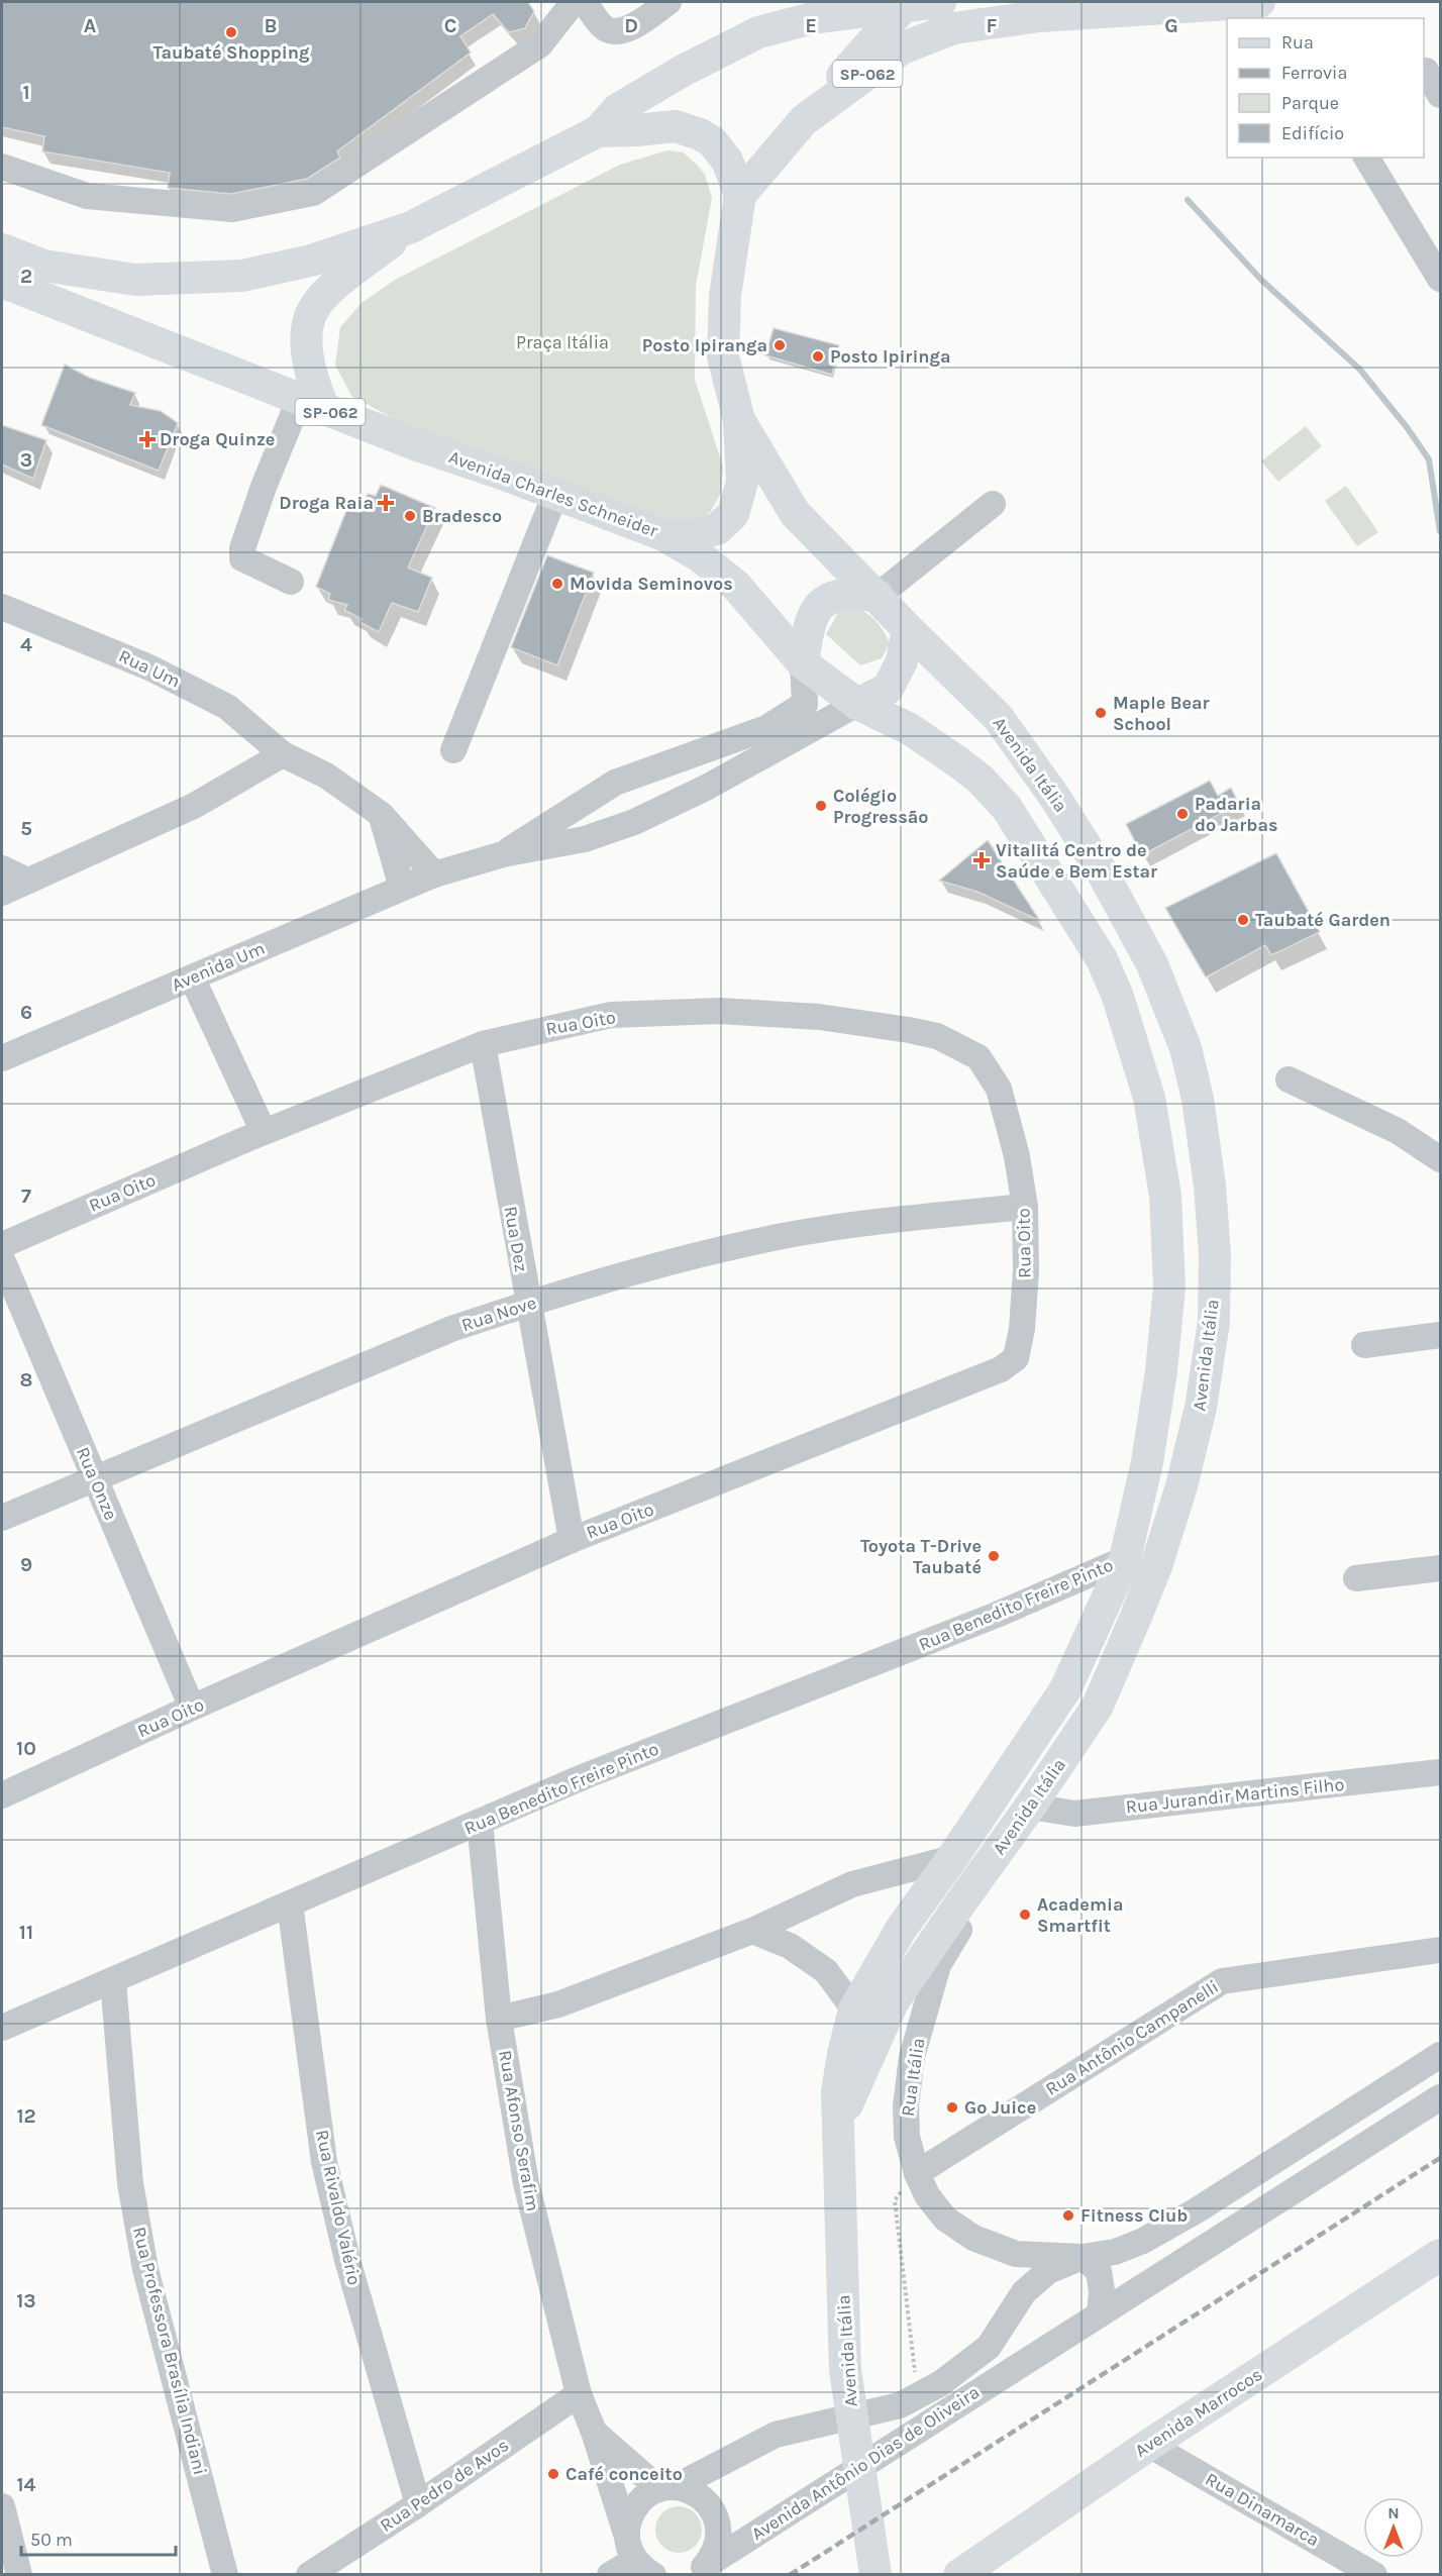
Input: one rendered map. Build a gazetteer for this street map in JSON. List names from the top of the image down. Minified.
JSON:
{"streets":{"main road":["SP-062","Avenida Charles Schneider","Avenida Itália","Avenida Marrocos"],"street":["Rua Um","Avenida Um","Rua Oito","Rua Dez","Rua Nove","Rua Onze","Rua Benedito Freire Pinto","Rua Jurandir Martins Filho","Rua Antônio Campanelli","Rua Itália","Rua Afonso Serafim","Rua Rivaldo Valério","Rua Professora Brasília Indiani","Avenida Antônio Dias de Oliveira","Rua Pedro de Avos","Rua Dinamarca"]},"crossings":[["SP-062","Avenida Charles Schneider"],["Avenida Charles Schneider","Avenida Itália"],["Rua Um","Avenida Um"],["Avenida Itália","Rua Benedito Freire Pinto"],["Avenida Itália","Rua Jurandir Martins Filho"],["Avenida Itália","Rua Itália"],["Rua Oito","Rua Dez"],["Rua Oito","Rua Nove"],["Rua Oito","Rua Onze"],["Rua Dez","Rua Nove"],["Rua Nove","Rua Onze"],["Rua Benedito Freire Pinto","Rua Afonso Serafim"],["Rua Benedito Freire Pinto","Rua Rivaldo Valério"],["Rua Benedito Freire Pinto","Rua Professora Brasília Indiani"],["Rua Jurandir Martins Filho","Rua Itália"],["Rua Antônio Campanelli","Rua Itália"],["Rua Afonso Serafim","Rua Pedro de Avos"],["Rua Rivaldo Valério","Rua Pedro de Avos"],["Avenida Marrocos","Rua Dinamarca"]],"parks":["Praça Itália"],"places":{"other":["Taubaté Shopping","Posto Ipiranga","Posto Ipiringa","Bradesco","Movida Seminovos","Maple Bear School","Colégio Progressão","Padaria do Jarbas","Taubaté Garden","Toyota T-Drive Taubaté","Academia Smartfit","Go Juice","Fitness Club","Café conceito"],"health":["Droga Quinze","Droga Raia","Vitalitá Centro de Saúde e Bem Estar"]},"legend":["Rua","Ferrovia","Parque","Edifício"],"scale_bar":"50 m","north":"top","grid":{"columns":["A","B","C","D","E","F","G"],"rows":["1","2","3","4","5","6","7","8","9","10","11","12","13","14"]}}
